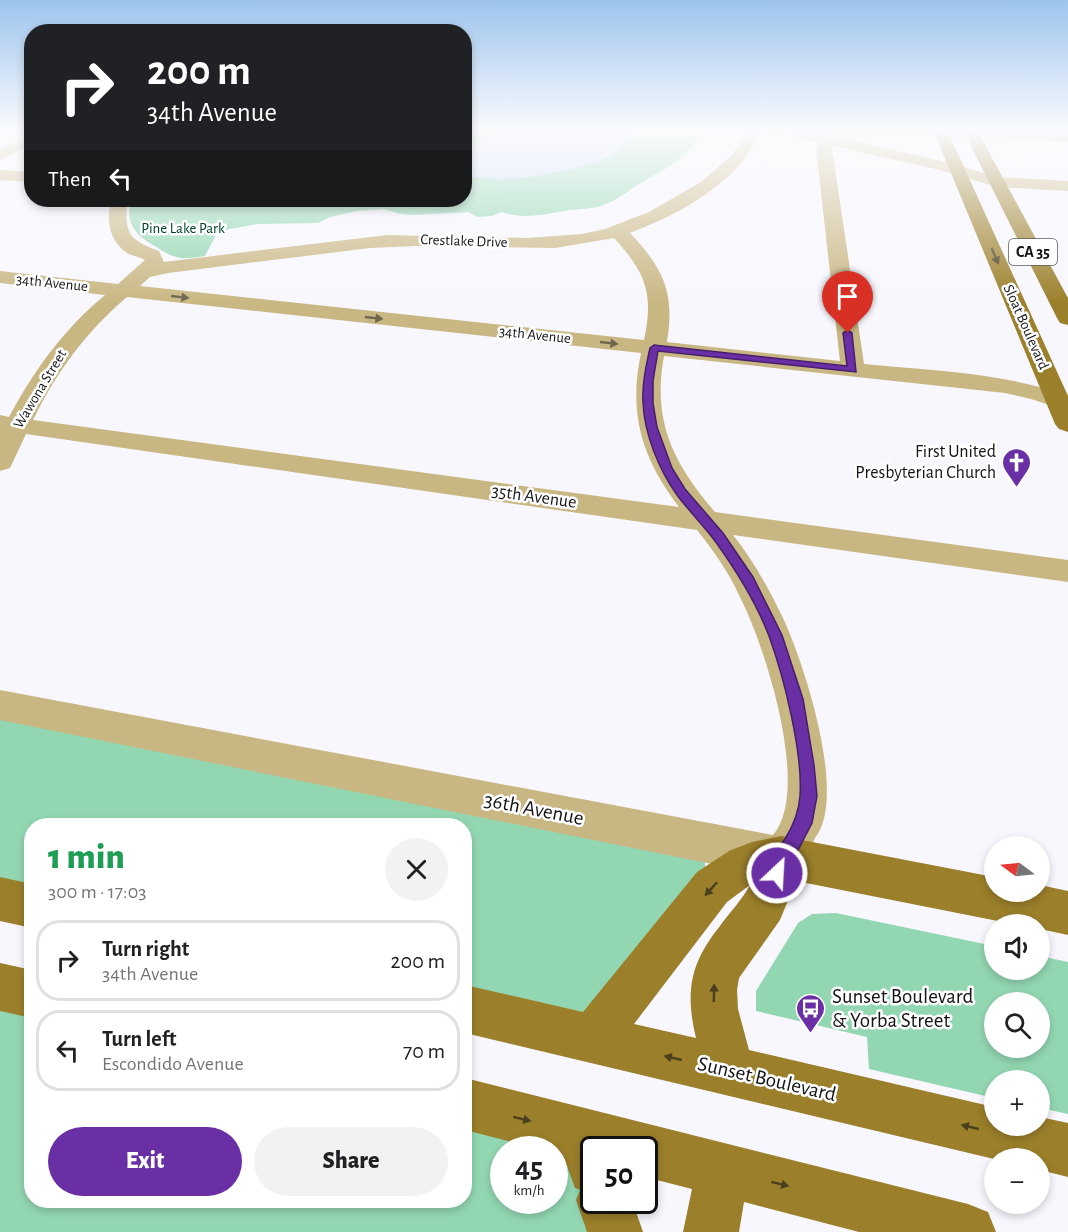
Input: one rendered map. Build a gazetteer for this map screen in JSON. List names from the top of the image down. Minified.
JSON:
{"streets":{"main road":["CA 35","Sloat Boulevard","36th Avenue","Sunset Boulevard"],"street":["Crestlake Drive","34th Avenue","Wawona Street","35th Avenue"]},"crossings":[["Crestlake Drive","Wawona Street"],["34th Avenue","Sloat Boulevard"],["34th Avenue","Wawona Street"],["Wawona Street","35th Avenue"]],"one_way":["34th Avenue"],"parks":["Pine Lake Park"],"places":{"church":["First United Presbyterian Church"],"bus stop":["Sunset Boulevard & Yorba Street"]},"north":"left","page":{"turn":["200 m","34th Avenue"],"then":"Then","heading":["1 min","300 m · 17:03"],"map_buttons":["+","−"],"list":[{"name":"Turn right","note":"34th Avenue","value":"200 m"},{"name":"Turn left","note":"Escondido Avenue","value":"70 m"}],"buttons":["Exit","Share"],"speed":"45 km/h","limit":"50"}}
